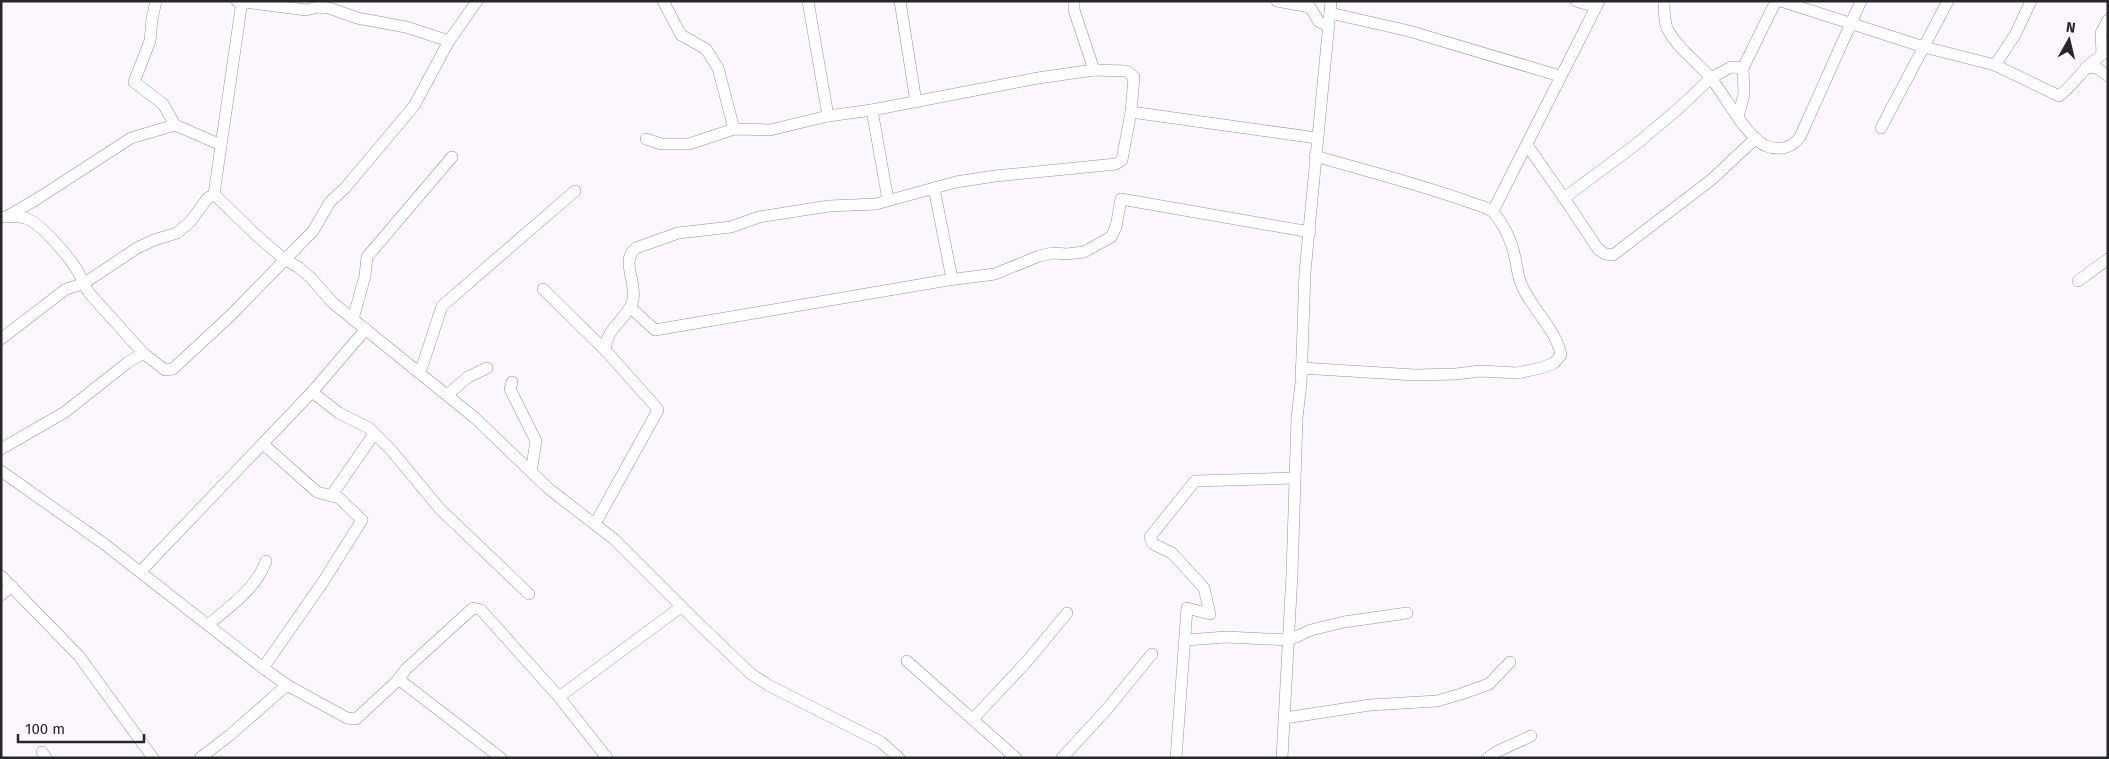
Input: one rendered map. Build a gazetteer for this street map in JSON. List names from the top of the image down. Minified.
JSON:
{"scale_bar":"100 m","north":"top"}
